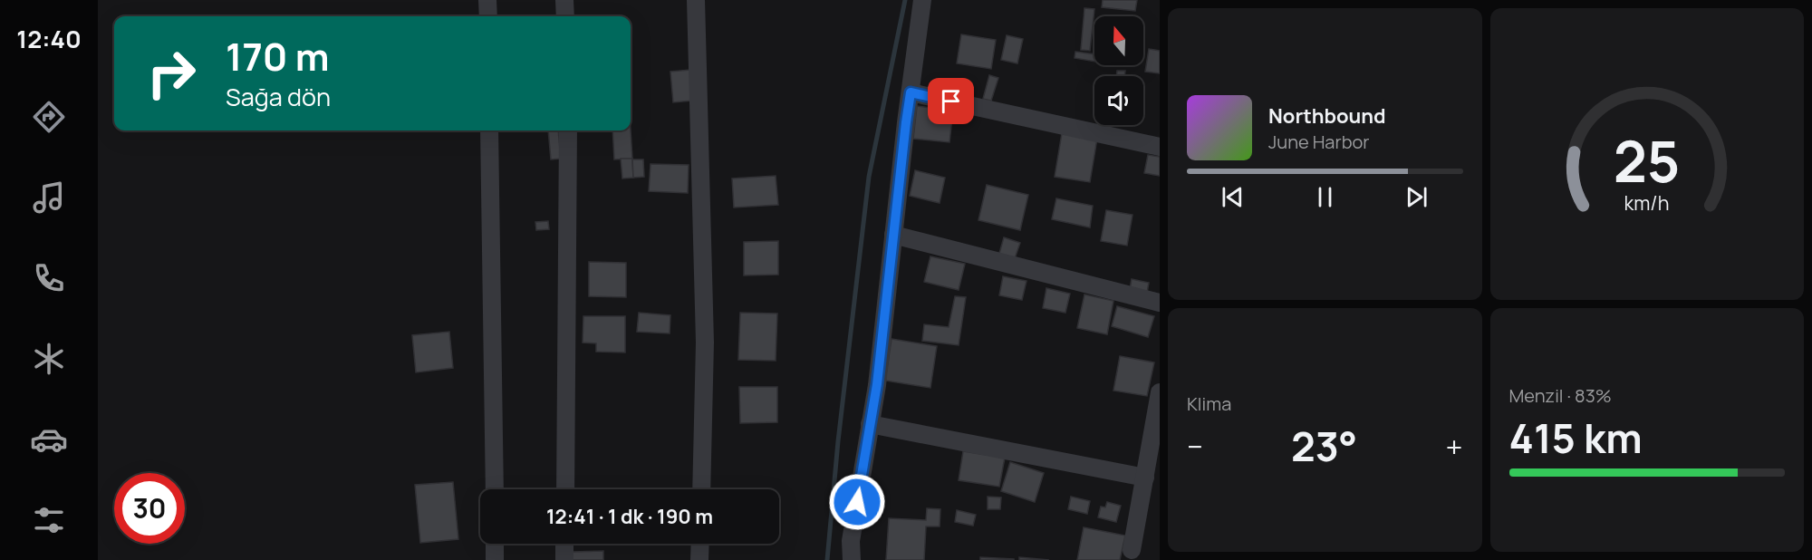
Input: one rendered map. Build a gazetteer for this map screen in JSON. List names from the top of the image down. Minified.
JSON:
{"north":"top","page":{"tabs":"12:40","turn":["170 m","Sağa dön"],"song":["Northbound","June Harbor"],"tile":["Klima",["Menzil · 83%","415 km"]],"heat":["−","23°","+"],"limit":"30","trip":"12:41 · 1 dk · 190 m","gauge":["25","km/h"]}}
